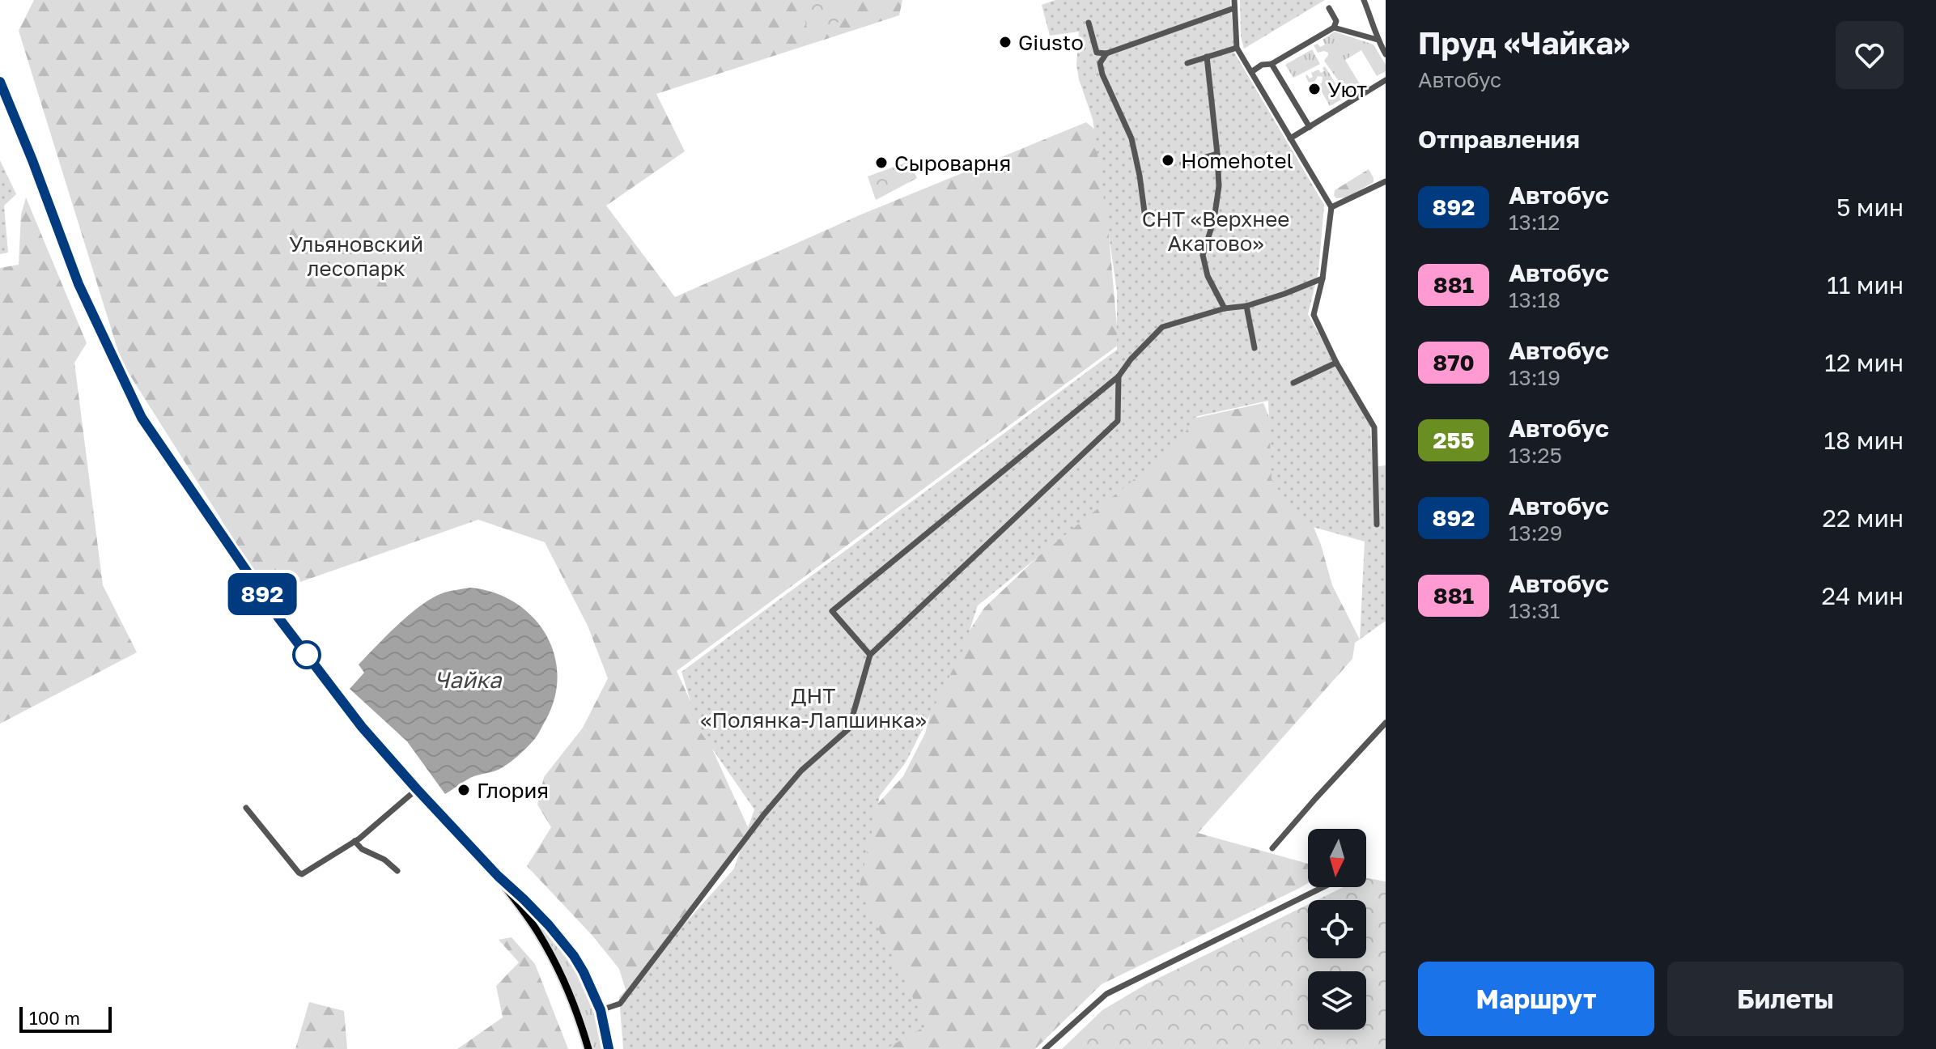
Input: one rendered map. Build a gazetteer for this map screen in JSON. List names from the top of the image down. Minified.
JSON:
{"water":["Чайка"],"parks":["СНТ «Верхнее Акатово»","Ульяновский лесопарк","ДНТ «Полянка-Лапшинка»"],"places":["Giusto","Уют","Homehotel","Сыроварня","Глория"],"lines":["bus line 892"],"scale_bar":"100 m","north":"bottom","page":{"on_map":"892","heading":[["Пруд «Чайка»","Автобус"],"Отправления"],"list":[{"mark":"892","name":"Автобус","note":"13:12","value":"5 мин"},{"mark":"881","name":"Автобус","note":"13:18","value":"11 мин"},{"mark":"870","name":"Автобус","note":"13:19","value":"12 мин"},{"mark":"255","name":"Автобус","note":"13:25","value":"18 мин"},{"mark":"892","name":"Автобус","note":"13:29","value":"22 мин"},{"mark":"881","name":"Автобус","note":"13:31","value":"24 мин"}],"buttons":["Маршрут","Билеты"],"scale":"100 m"}}
